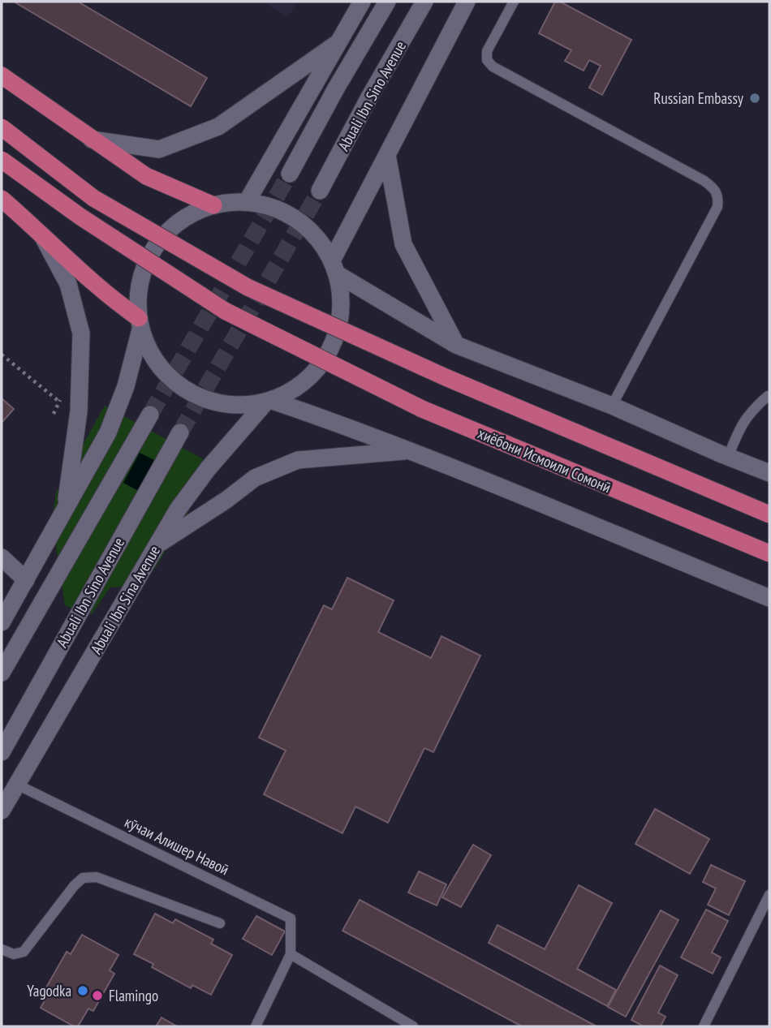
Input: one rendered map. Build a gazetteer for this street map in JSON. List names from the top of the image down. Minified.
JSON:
{"streets":{"highway":["хиёбони Исмоили Сомонӣ"],"main road":["Abuali Ibn Sino Avenue","Abuali Ibn Sina Avenue"],"lane":["кӯчаи Алишер Навоӣ"]},"crossings":[["Abuali Ibn Sina Avenue","кӯчаи Алишер Навоӣ"]],"places":["Russian Embassy","Yagodka","Flamingo"]}
